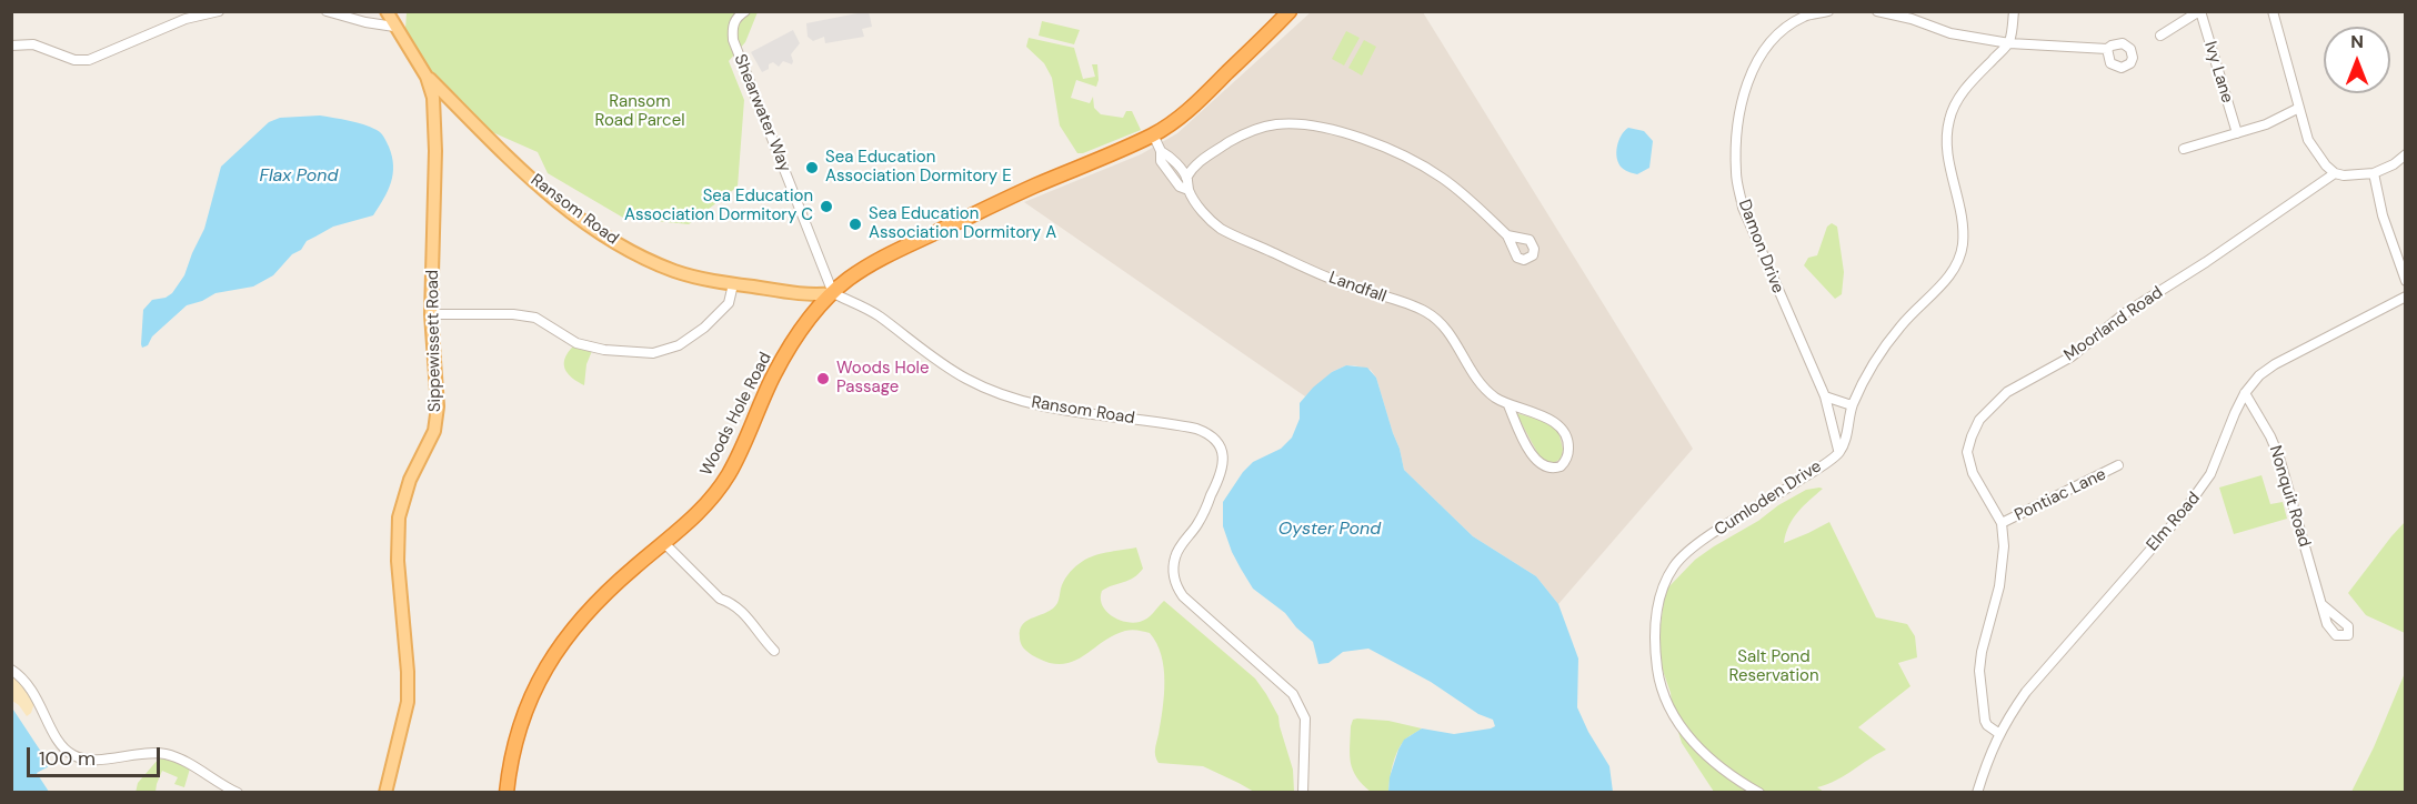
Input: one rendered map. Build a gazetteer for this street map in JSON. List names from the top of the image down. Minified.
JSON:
{"streets":{"highway":["Woods Hole Road"],"main road":["Ransom Road","Sippewissett Road"],"street":["Ivy Lane","Shearwater Way","Damon Drive","Landfall","Moorland Road","Pontiac Lane","Nonquit Road","Cumloden Drive","Elm Road"]},"crossings":[["Shearwater Way","Ransom Road"],["Shearwater Way","Woods Hole Road"],["Ransom Road","Sippewissett Road"],["Ransom Road","Woods Hole Road"],["Damon Drive","Cumloden Drive"],["Landfall","Woods Hole Road"],["Moorland Road","Pontiac Lane"],["Moorland Road","Elm Road"],["Nonquit Road","Elm Road"]],"water":["Flax Pond","Oyster Pond"],"parks":["Ransom Road Parcel","Salt Pond Reservation"],"places":["Sea Education Association Dormitory E","Sea Education Association Dormitory C","Sea Education Association Dormitory A","Woods Hole Passage"],"scale_bar":"100 m","north":"top"}
